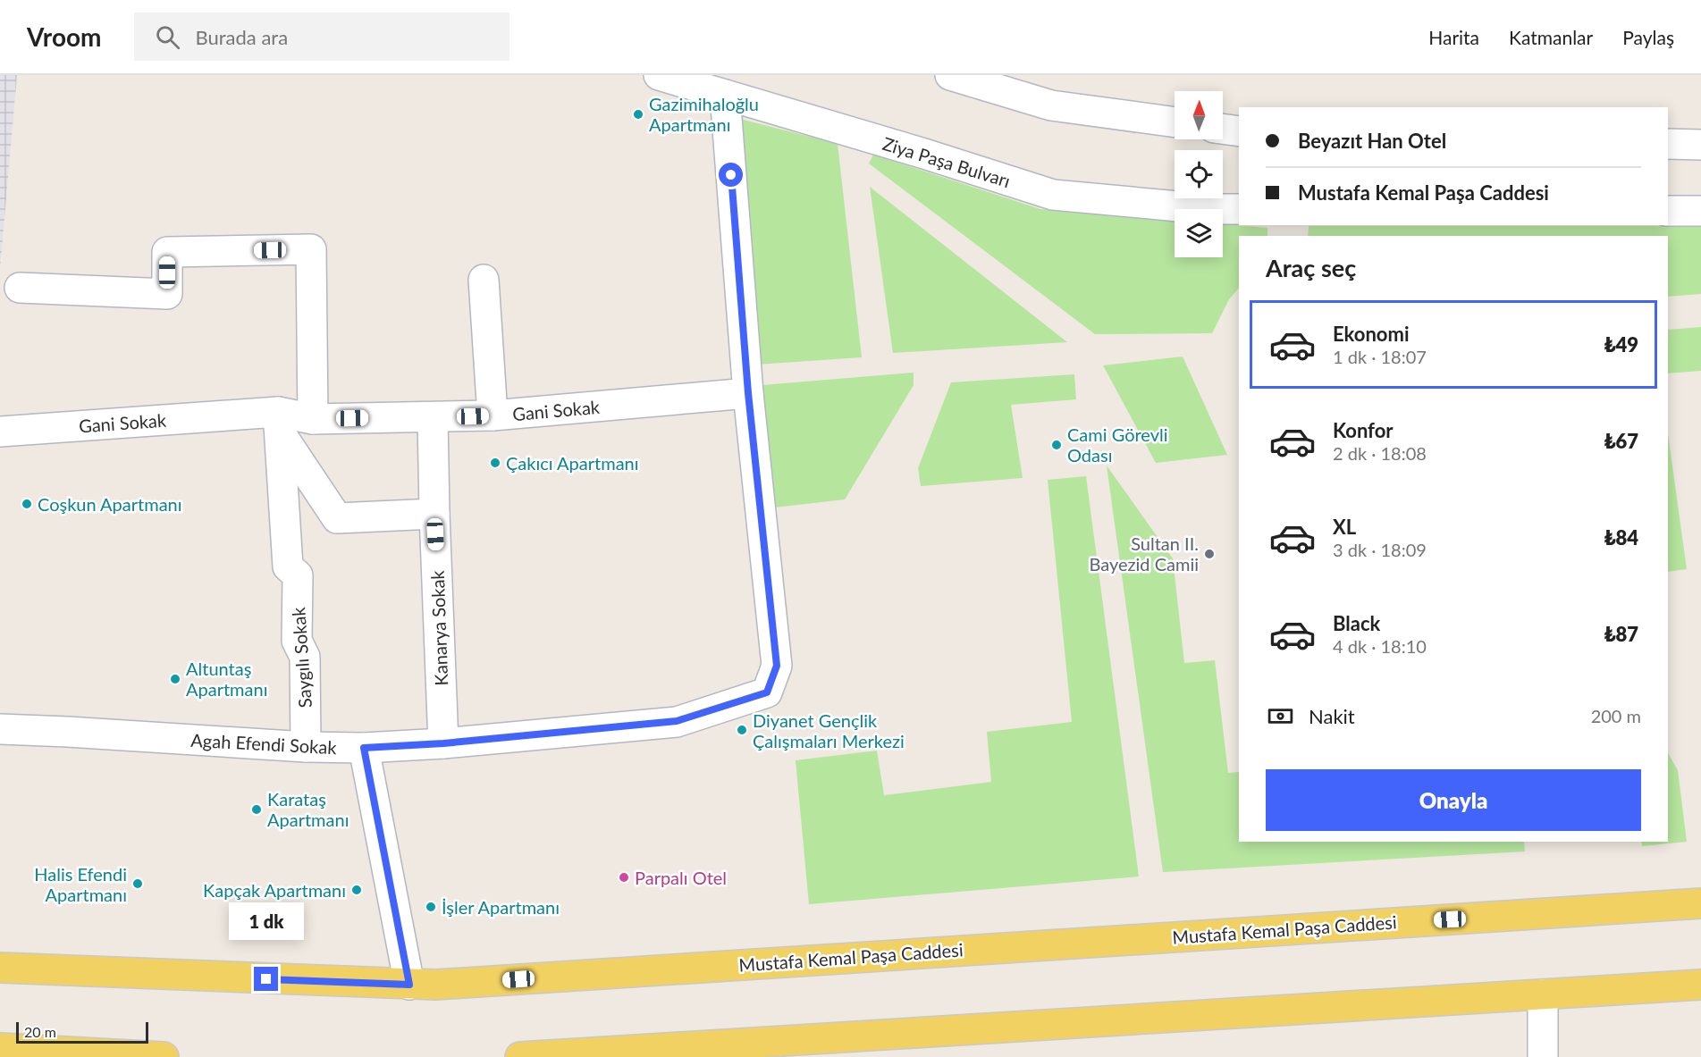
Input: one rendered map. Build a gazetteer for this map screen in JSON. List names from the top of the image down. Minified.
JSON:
{"streets":{"main road":["Mustafa Kemal Paşa Caddesi"],"street":["Ziya Paşa Bulvarı","Gani Sokak","Kanarya Sokak","Saygılı Sokak","Agah Efendi Sokak"]},"crossings":[["Gani Sokak","Kanarya Sokak"],["Gani Sokak","Saygılı Sokak"],["Gani Sokak","Agah Efendi Sokak"],["Kanarya Sokak","Agah Efendi Sokak"],["Saygılı Sokak","Agah Efendi Sokak"]],"places":["Gazimihaloğlu Apartmanı","Cami Görevli Odası","Çakıcı Apartmanı","Coşkun Apartmanı","Sultan II. Bayezid Camii","Altuntaş Apartmanı","Diyanet Gençlik Çalışmaları Merkezi","Karataş Apartmanı","Parpalı Otel","Halis Efendi Apartmanı","Kapçak Apartmanı","İşler Apartmanı"],"scale_bar":"20 m","north":"top","page":{"header":"Vroom","search":"Burada ara","nav":["Harita","Katmanlar","Paylaş"],"banner":["Beyazıt Han Otel","Mustafa Kemal Paşa Caddesi"],"heading":"Araç seç","list":[{"name":"Ekonomi","note":"1 dk · 18:07","value":"₺49"},{"name":"Konfor","note":"2 dk · 18:08","value":"₺67"},{"name":"XL","note":"3 dk · 18:09","value":"₺84"},{"name":"Black","note":"4 dk · 18:10","value":"₺87"}],"pay":["Nakit","200 m"],"buttons":"Onayla","bubble":"1 dk","scale":"20 m"}}
